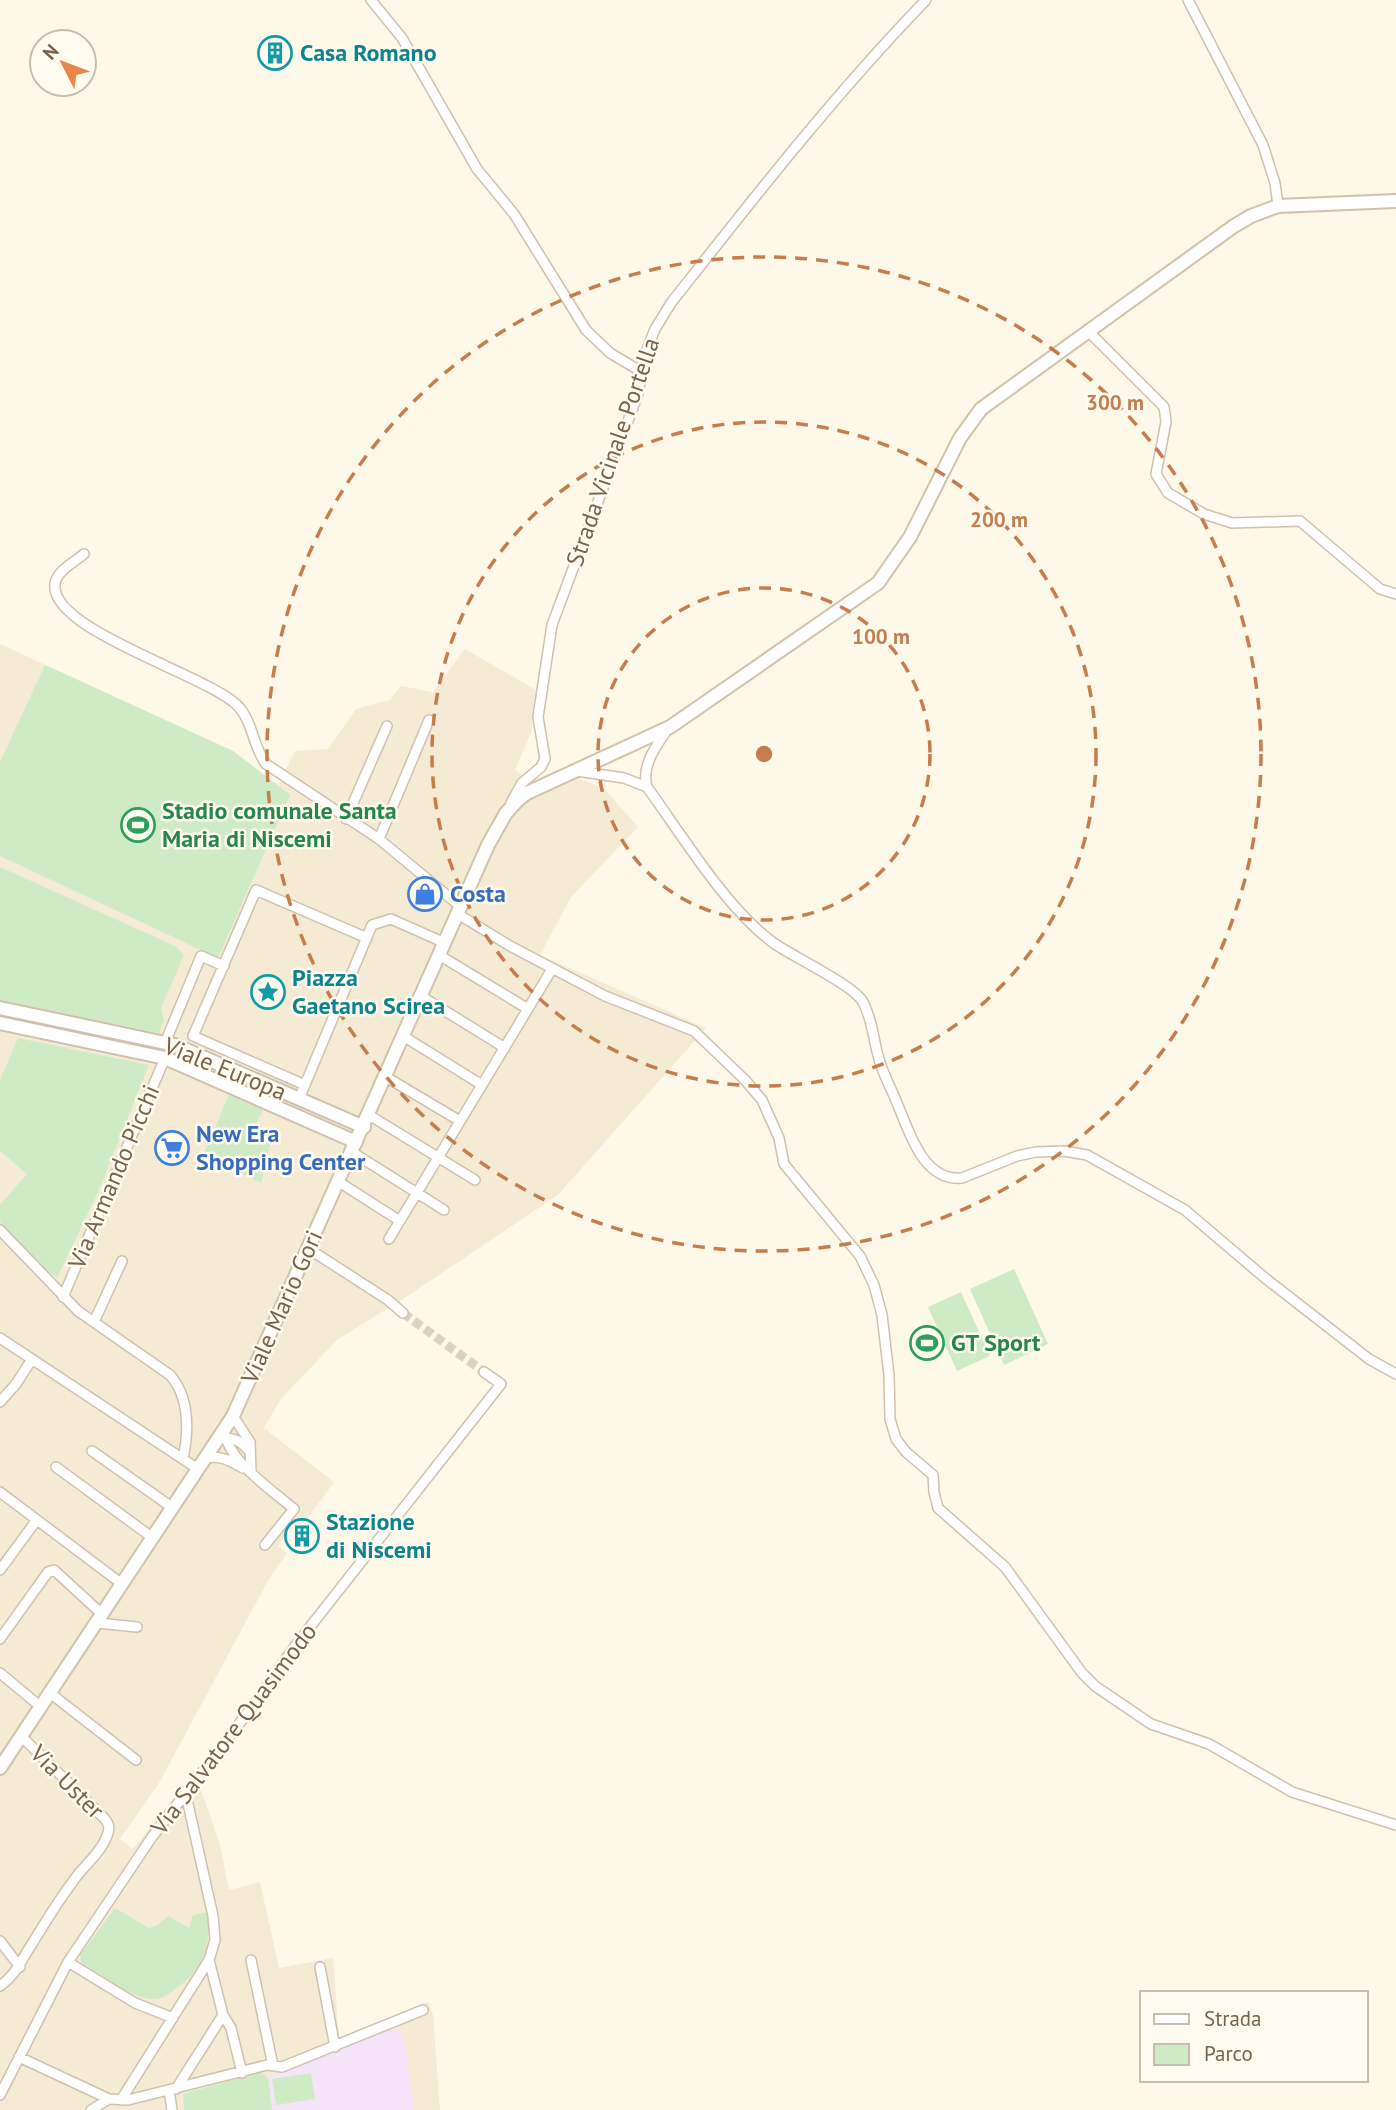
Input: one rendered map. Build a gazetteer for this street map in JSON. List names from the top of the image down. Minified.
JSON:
{"streets":{"main road":["Viale Europa","Viale Mario Gori"],"street":["Strada Vicinale Portella","Via Armando Picchi","Via Salvatore Quasimodo","Via Uster"]},"crossings":[["Strada Vicinale Portella","Viale Mario Gori"],["Viale Europa","Via Armando Picchi"],["Viale Europa","Viale Mario Gori"],["Viale Mario Gori","Via Uster"]],"places":{"building":["Casa Romano","Stazione di Niscemi"],"sports":["Stadio comunale Santa Maria di Niscemi","GT Sport"],"shop":["Costa"],"place":["Piazza Gaetano Scirea"],"supermarket":["New Era Shopping Center"]},"legend":["Strada","Parco"],"north":"top left","rings":["300 m","200 m","100 m"]}
